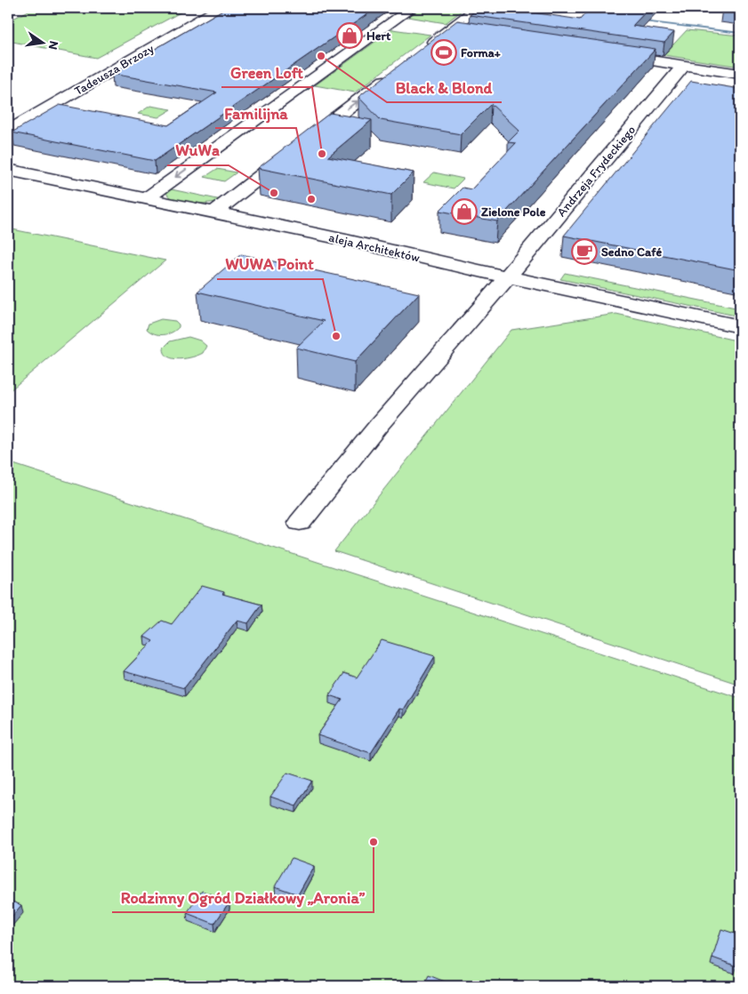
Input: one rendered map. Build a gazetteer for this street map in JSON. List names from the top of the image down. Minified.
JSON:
{"streets":{"street":["Tadeusza Brzozy","Andrzeja Frydeckiego","aleja Architektów"]},"crossings":[["Andrzeja Frydeckiego","aleja Architektów"]],"places":{"shop":["Hert","Zielone Pole"],"sports":["Forma+"],"other":["Black & Blond","Green Loft","WuWa","Familijna","WUWA Point","Rodzinny Ogród Działkowy „Aronia”"],"cafe":["Sedno Café"]},"north":"right"}
